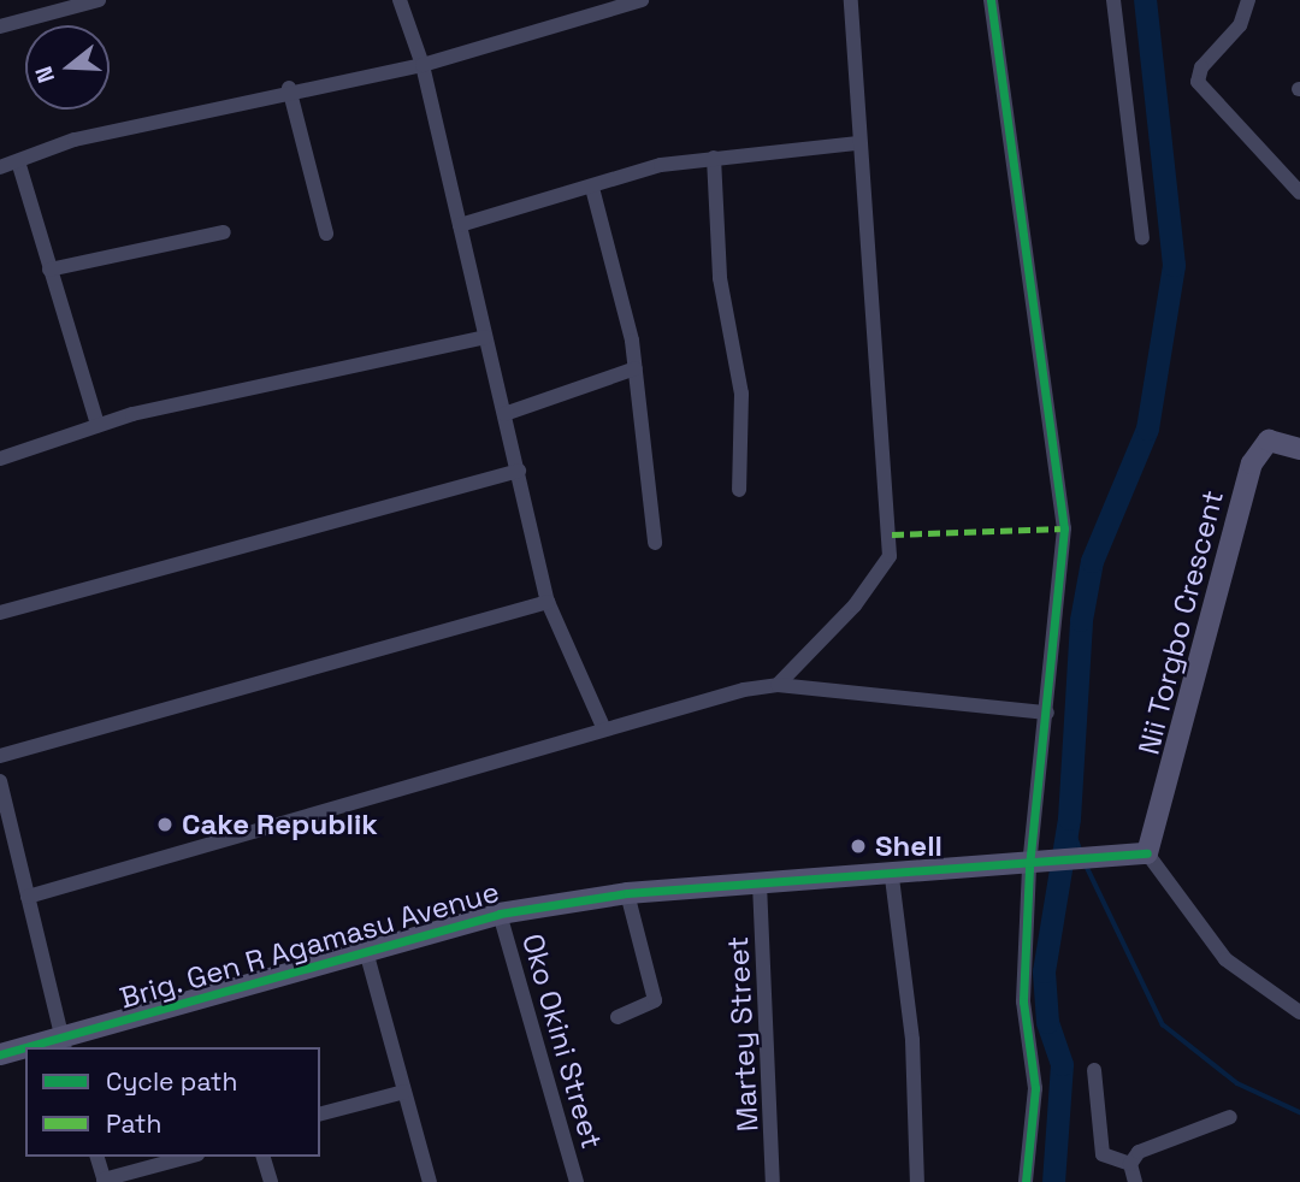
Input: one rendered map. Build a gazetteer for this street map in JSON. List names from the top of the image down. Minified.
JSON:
{"streets":{"street":["Nii Torgbo Crescent","Brig. Gen R Agamasu Avenue","Martey Street","Oko Okini Street"]},"crossings":[["Nii Torgbo Crescent","Brig. Gen R Agamasu Avenue"],["Brig. Gen R Agamasu Avenue","Martey Street"],["Brig. Gen R Agamasu Avenue","Oko Okini Street"]],"places":["Cake Republik","Shell"],"legend":["Cycle path","Path"],"north":"left"}
